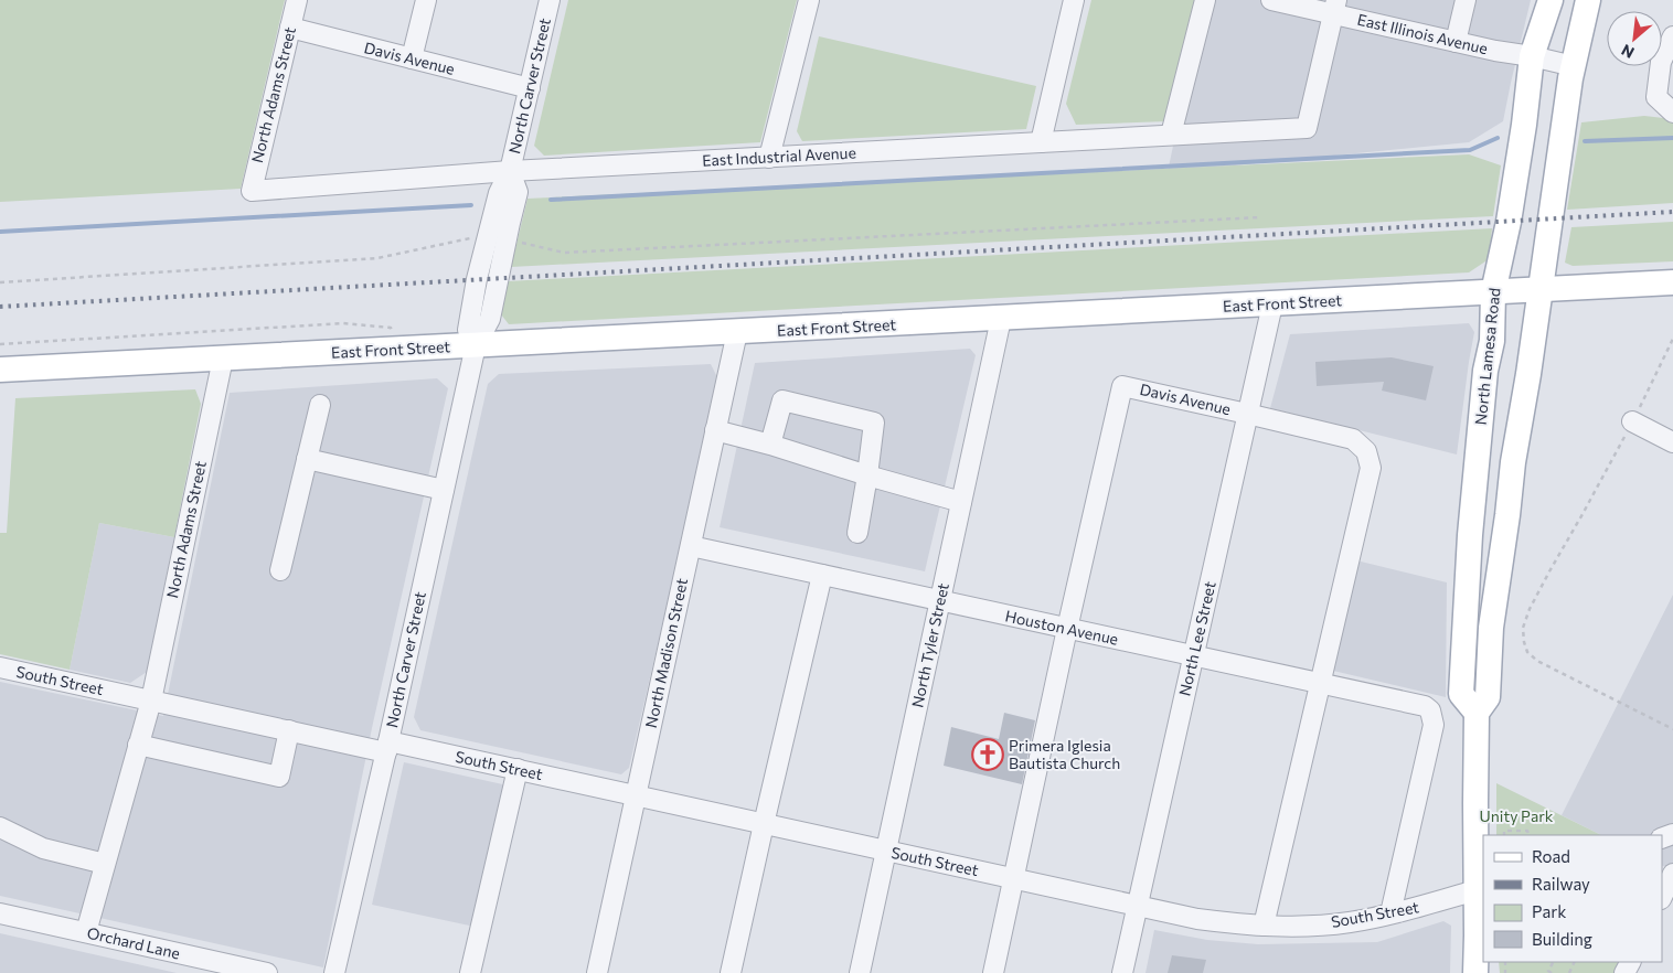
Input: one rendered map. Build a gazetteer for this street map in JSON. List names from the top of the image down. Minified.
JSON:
{"streets":{"main road":["East Front Street","North Lamesa Road"],"street":["East Illinois Avenue","Davis Avenue","North Carver Street","North Adams Street","East Industrial Avenue","Houston Avenue","North Lee Street","North Tyler Street","North Madison Street","South Street","Orchard Lane"]},"crossings":[["East Illinois Avenue","East Industrial Avenue"],["East Illinois Avenue","North Lamesa Road"],["Davis Avenue","North Carver Street"],["Davis Avenue","North Adams Street"],["Davis Avenue","Houston Avenue"],["Davis Avenue","North Lee Street"],["Davis Avenue","South Street"],["North Carver Street","East Industrial Avenue"],["North Carver Street","East Front Street"],["North Carver Street","South Street"],["North Adams Street","East Industrial Avenue"],["North Adams Street","East Front Street"],["North Adams Street","South Street"],["North Adams Street","Orchard Lane"],["East Front Street","North Lamesa Road"],["East Front Street","North Lee Street"],["East Front Street","North Tyler Street"],["East Front Street","North Madison Street"],["Houston Avenue","North Lee Street"],["Houston Avenue","North Tyler Street"],["Houston Avenue","North Madison Street"],["Houston Avenue","South Street"],["North Lee Street","South Street"],["North Tyler Street","South Street"],["North Madison Street","South Street"]],"parks":["Unity Park"],"places":{"church":["Primera Iglesia Bautista Church"]},"legend":["Road","Railway","Park","Building"],"north":"bottom left"}
